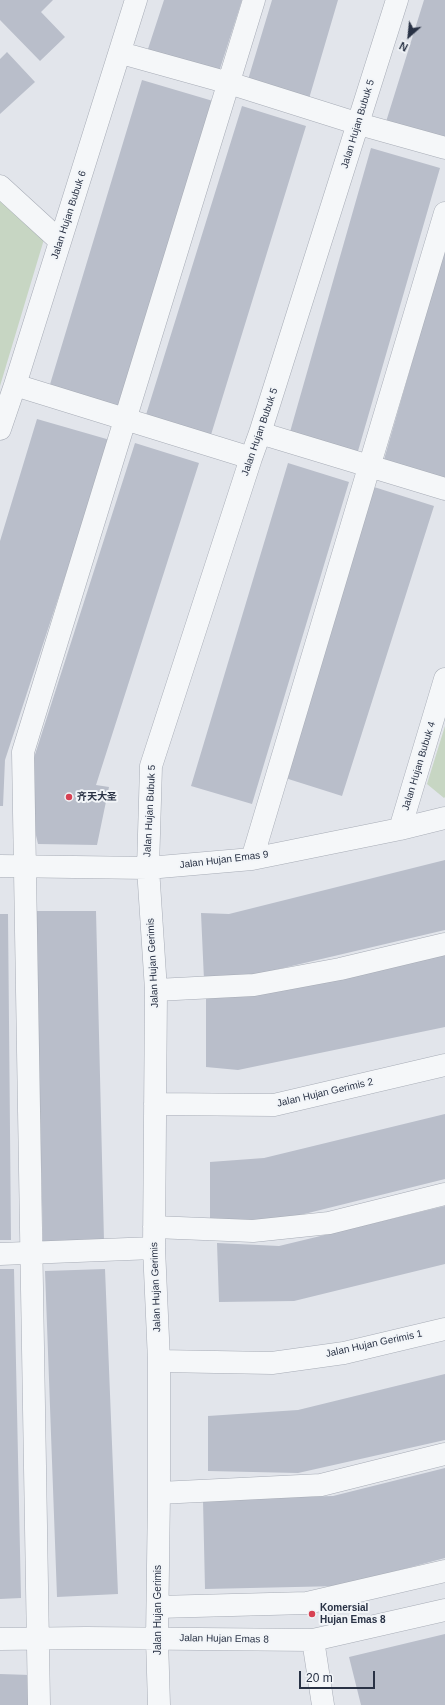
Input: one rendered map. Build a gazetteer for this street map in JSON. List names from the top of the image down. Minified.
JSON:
{"streets":{"street":["Jalan Hujan Bubuk 5","Jalan Hujan Bubuk 6","Jalan Hujan Bubuk 4","Jalan Hujan Emas 9","Jalan Hujan Gerimis","Jalan Hujan Gerimis 2","Jalan Hujan Gerimis 1","Jalan Hujan Emas 8"]},"crossings":[["Jalan Hujan Bubuk 5","Jalan Hujan Emas 9"],["Jalan Hujan Bubuk 5","Jalan Hujan Gerimis"],["Jalan Hujan Bubuk 4","Jalan Hujan Emas 9"],["Jalan Hujan Emas 9","Jalan Hujan Gerimis"],["Jalan Hujan Gerimis","Jalan Hujan Gerimis 2"],["Jalan Hujan Gerimis","Jalan Hujan Gerimis 1"],["Jalan Hujan Gerimis","Jalan Hujan Emas 8"]],"places":["齐天大圣","Komersial Hujan Emas 8"],"scale_bar":"20 m","north":"bottom left"}
